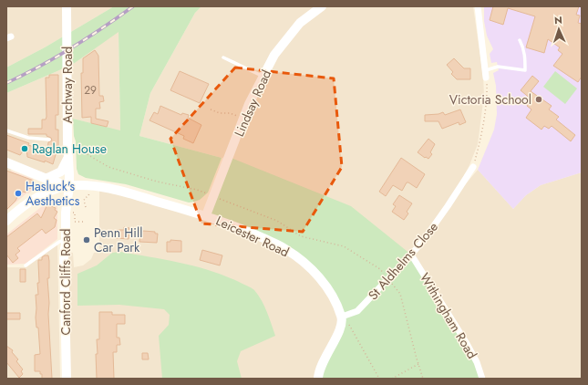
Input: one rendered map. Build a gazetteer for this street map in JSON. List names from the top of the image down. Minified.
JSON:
{"streets":{"street":["Archway Road","Lindsay Road","Leicester Road","St Aldhelms Close","Canford Cliffs Road","Withingham Road"]},"crossings":[["Archway Road","Leicester Road"],["Archway Road","Canford Cliffs Road"],["Lindsay Road","Leicester Road"],["Leicester Road","St Aldhelms Close"],["Leicester Road","Canford Cliffs Road"],["St Aldhelms Close","Withingham Road"]],"places":["Victoria School","Raglan House","Hasluck's Aesthetics","Penn Hill Car Park"],"house_numbers":["29"],"north":"top"}
